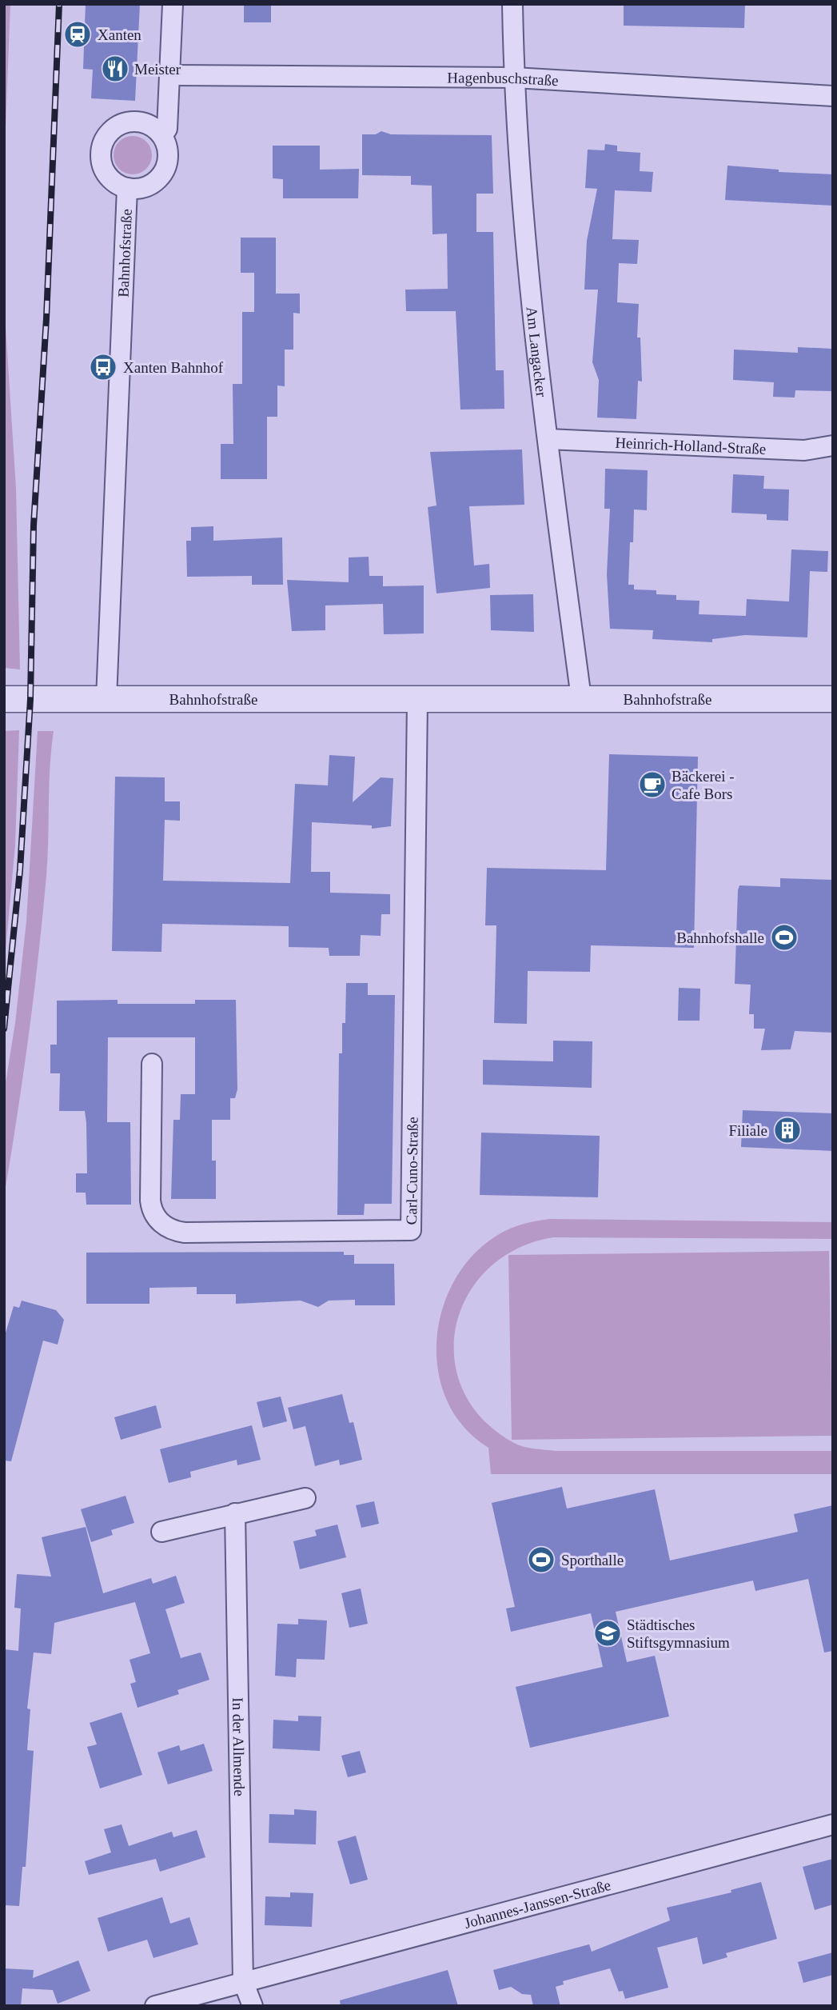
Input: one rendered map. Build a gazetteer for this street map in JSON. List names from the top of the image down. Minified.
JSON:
{"streets":{"street":["Hagenbuschstraße","Bahnhofstraße","Am Langacker","Heinrich-Holland-Straße","Carl-Cuno-Straße","In der Allmende","Johannes-Janssen-Straße"]},"crossings":[["Hagenbuschstraße","Bahnhofstraße"],["Hagenbuschstraße","Am Langacker"],["Bahnhofstraße","Am Langacker"],["Bahnhofstraße","Carl-Cuno-Straße"],["Am Langacker","Heinrich-Holland-Straße"],["In der Allmende","Johannes-Janssen-Straße"]],"places":{"station":["Xanten"],"restaurant":["Meister"],"bus stop":["Xanten Bahnhof"],"cafe":["Bäckerei - Cafe Bors"],"sports":["Bahnhofshalle","Sporthalle"],"building":["Filiale"],"school or university":["Städtisches Stiftsgymnasium"]}}
